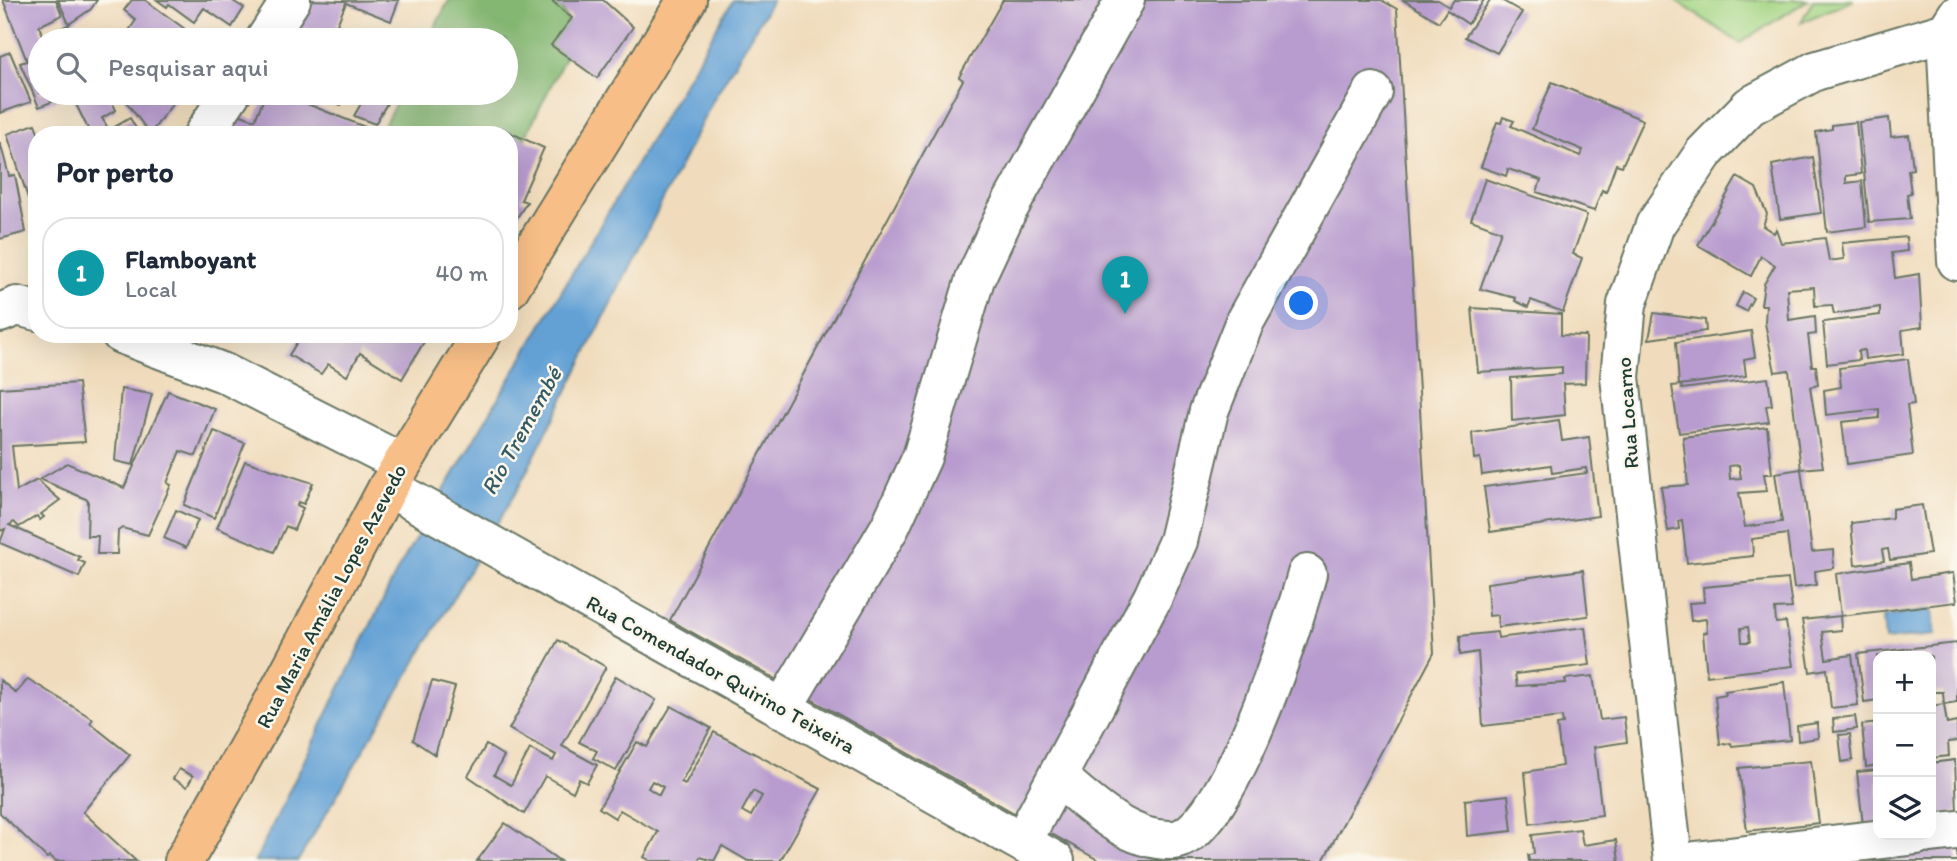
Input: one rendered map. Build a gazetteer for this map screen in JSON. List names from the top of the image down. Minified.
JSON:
{"streets":{"main road":["Rua Maria Amália Lopes Azevedo"],"street":["Rua Locarno","Rua Comendador Quirino Teixeira"]},"crossings":[["Rua Maria Amália Lopes Azevedo","Rua Comendador Quirino Teixeira"]],"water":["Rio Tremembé"],"page":{"search":"Pesquisar aqui","heading":"Por perto","list":[{"mark":"1","name":"Flamboyant","note":"Local","value":"40 m"}],"pins":"1","map_buttons":["+","−"]}}
